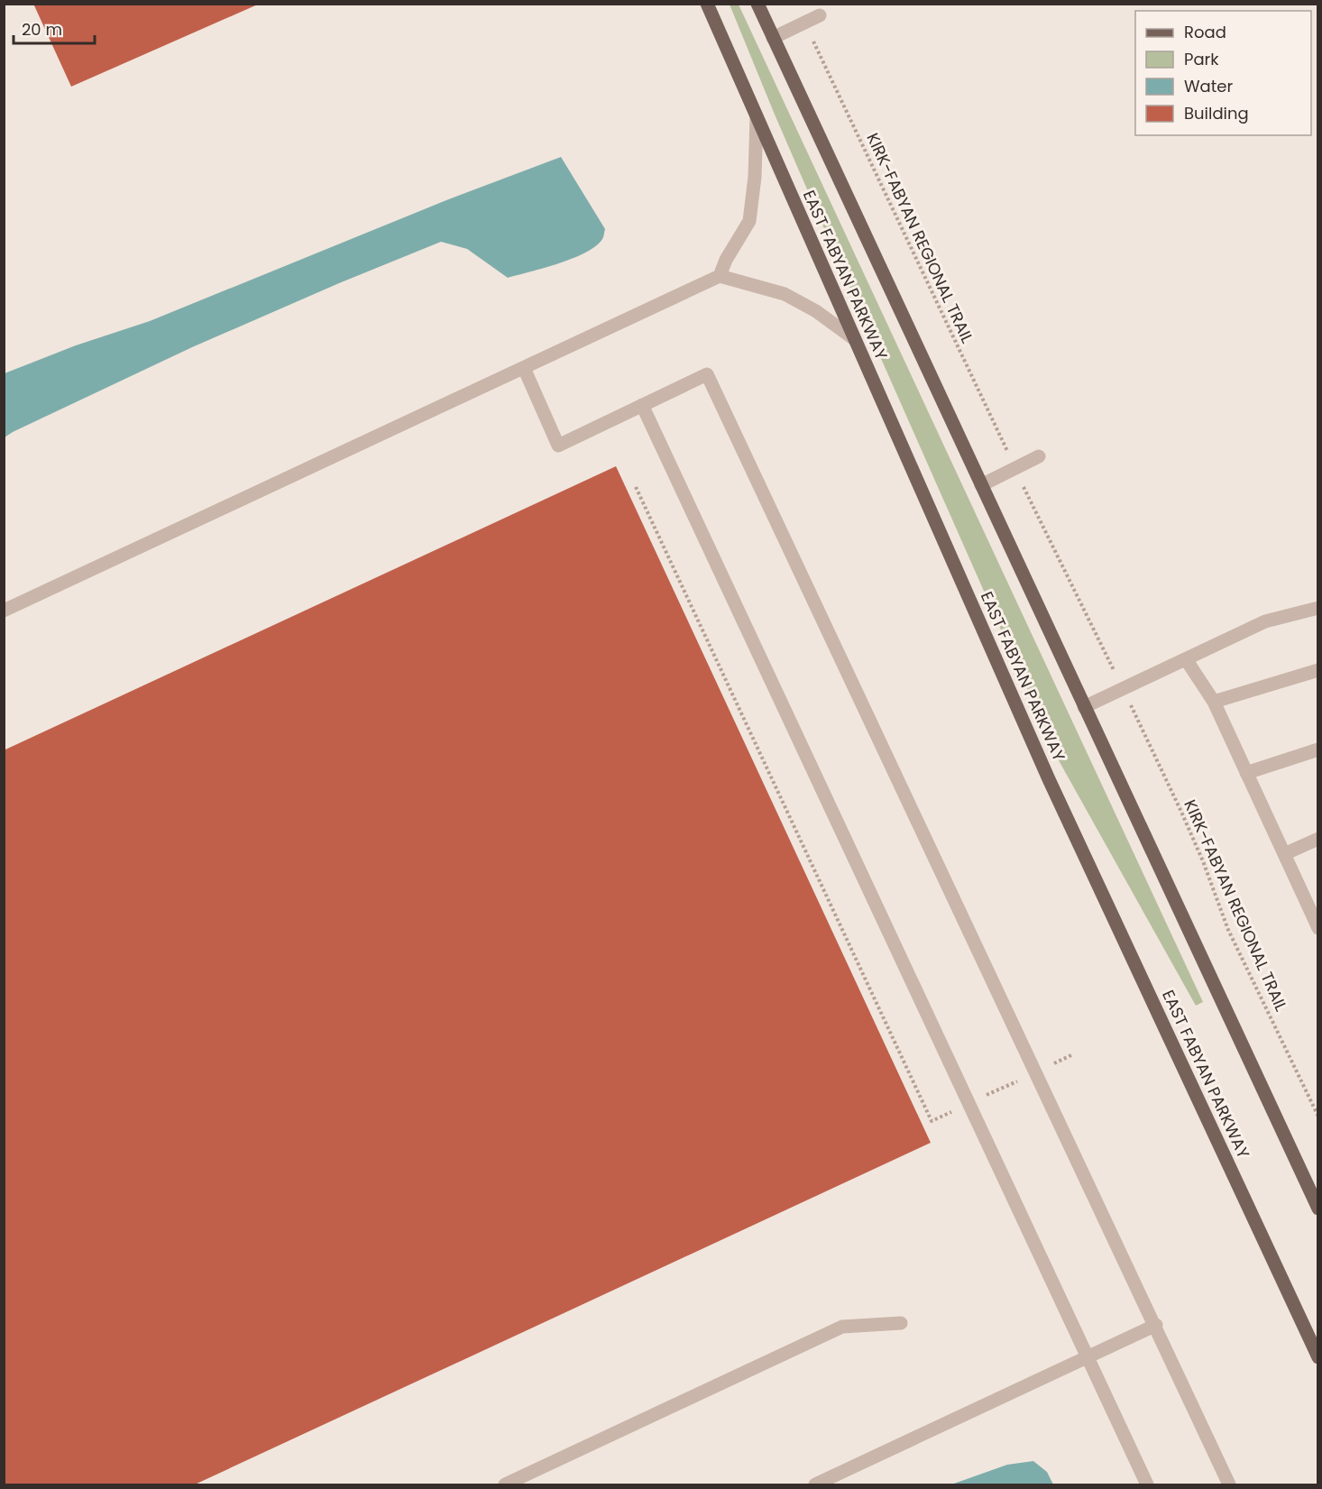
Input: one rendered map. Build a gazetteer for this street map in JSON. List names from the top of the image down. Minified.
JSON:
{"streets":{"main road":["EAST FABYAN PARKWAY"],"path":["KIRK-FABYAN REGIONAL TRAIL"]},"legend":["Road","Park","Water","Building"],"scale_bar":"20 m"}
